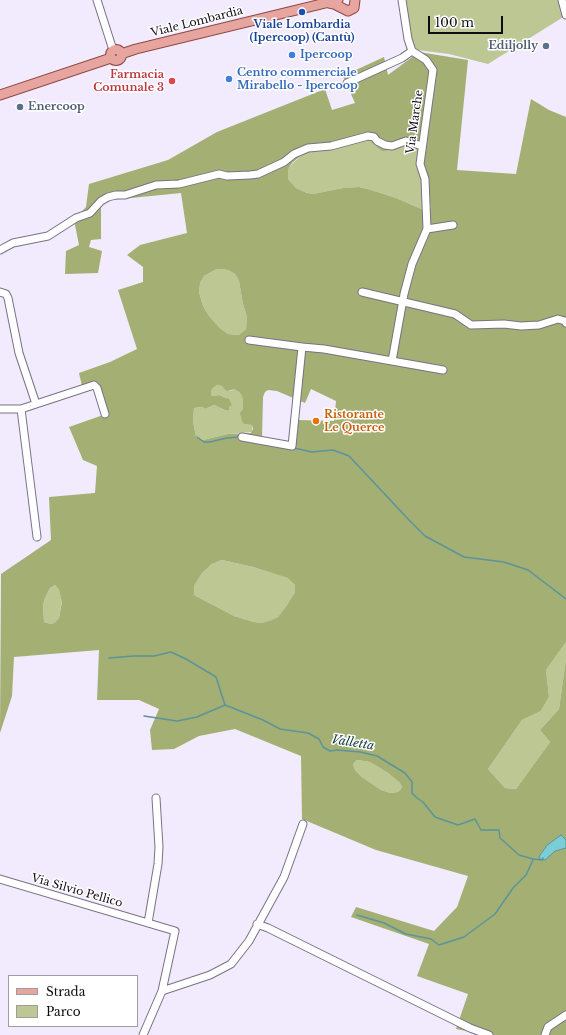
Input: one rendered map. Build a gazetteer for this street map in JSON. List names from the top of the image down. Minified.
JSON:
{"streets":{"main road":["Viale Lombardia"],"street":["Via Marche","Via Silvio Pellico"]},"water":["Valletta"],"places":["Viale Lombardia (Ipercoop) (Cantù)","Ediljolly","Ipercoop","Centro commerciale Mirabello - Ipercoop","Farmacia Comunale 3","Enercoop","Ristorante Le Querce"],"legend":["Strada","Parco"],"scale_bar":"100 m"}
